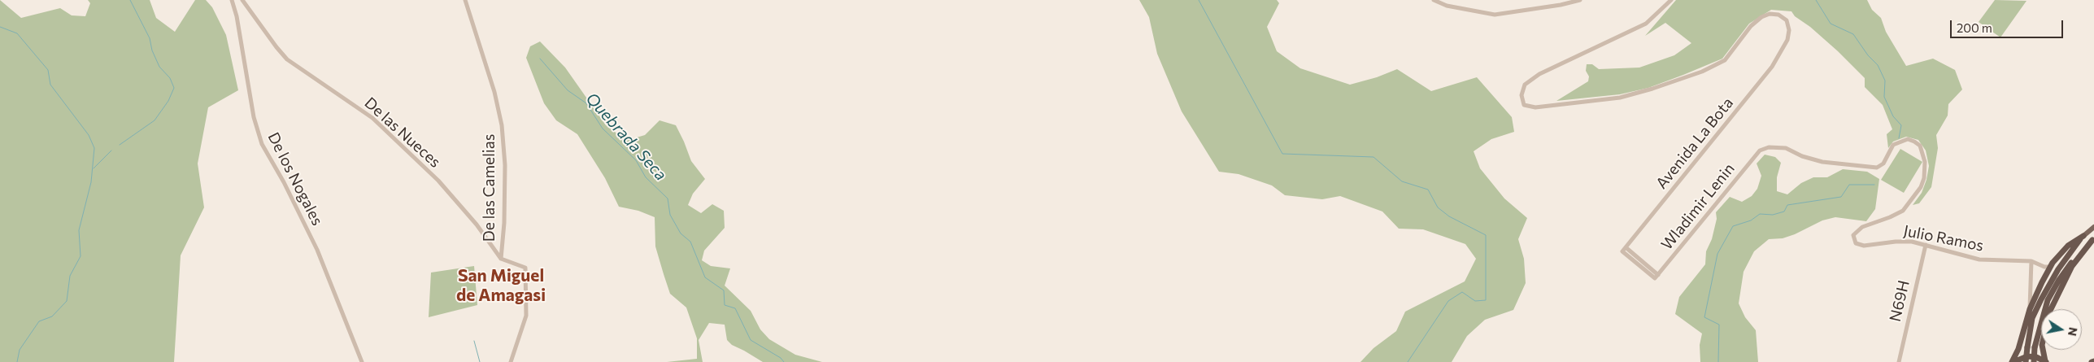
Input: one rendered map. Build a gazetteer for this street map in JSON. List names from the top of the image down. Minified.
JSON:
{"streets":{"street":["De las Nueces","Avenida La Bota","De los Nogales","De las Camelias","Wladimir Lenin","Julio Ramos","N69H"]},"crossings":[["De las Nueces","De las Camelias"],["Avenida La Bota","Wladimir Lenin"],["Wladimir Lenin","Julio Ramos"],["Julio Ramos","N69H"]],"districts":["San Miguel de Amagasi"],"water":["Quebrada Seca"],"scale_bar":"200 m","north":"right"}
